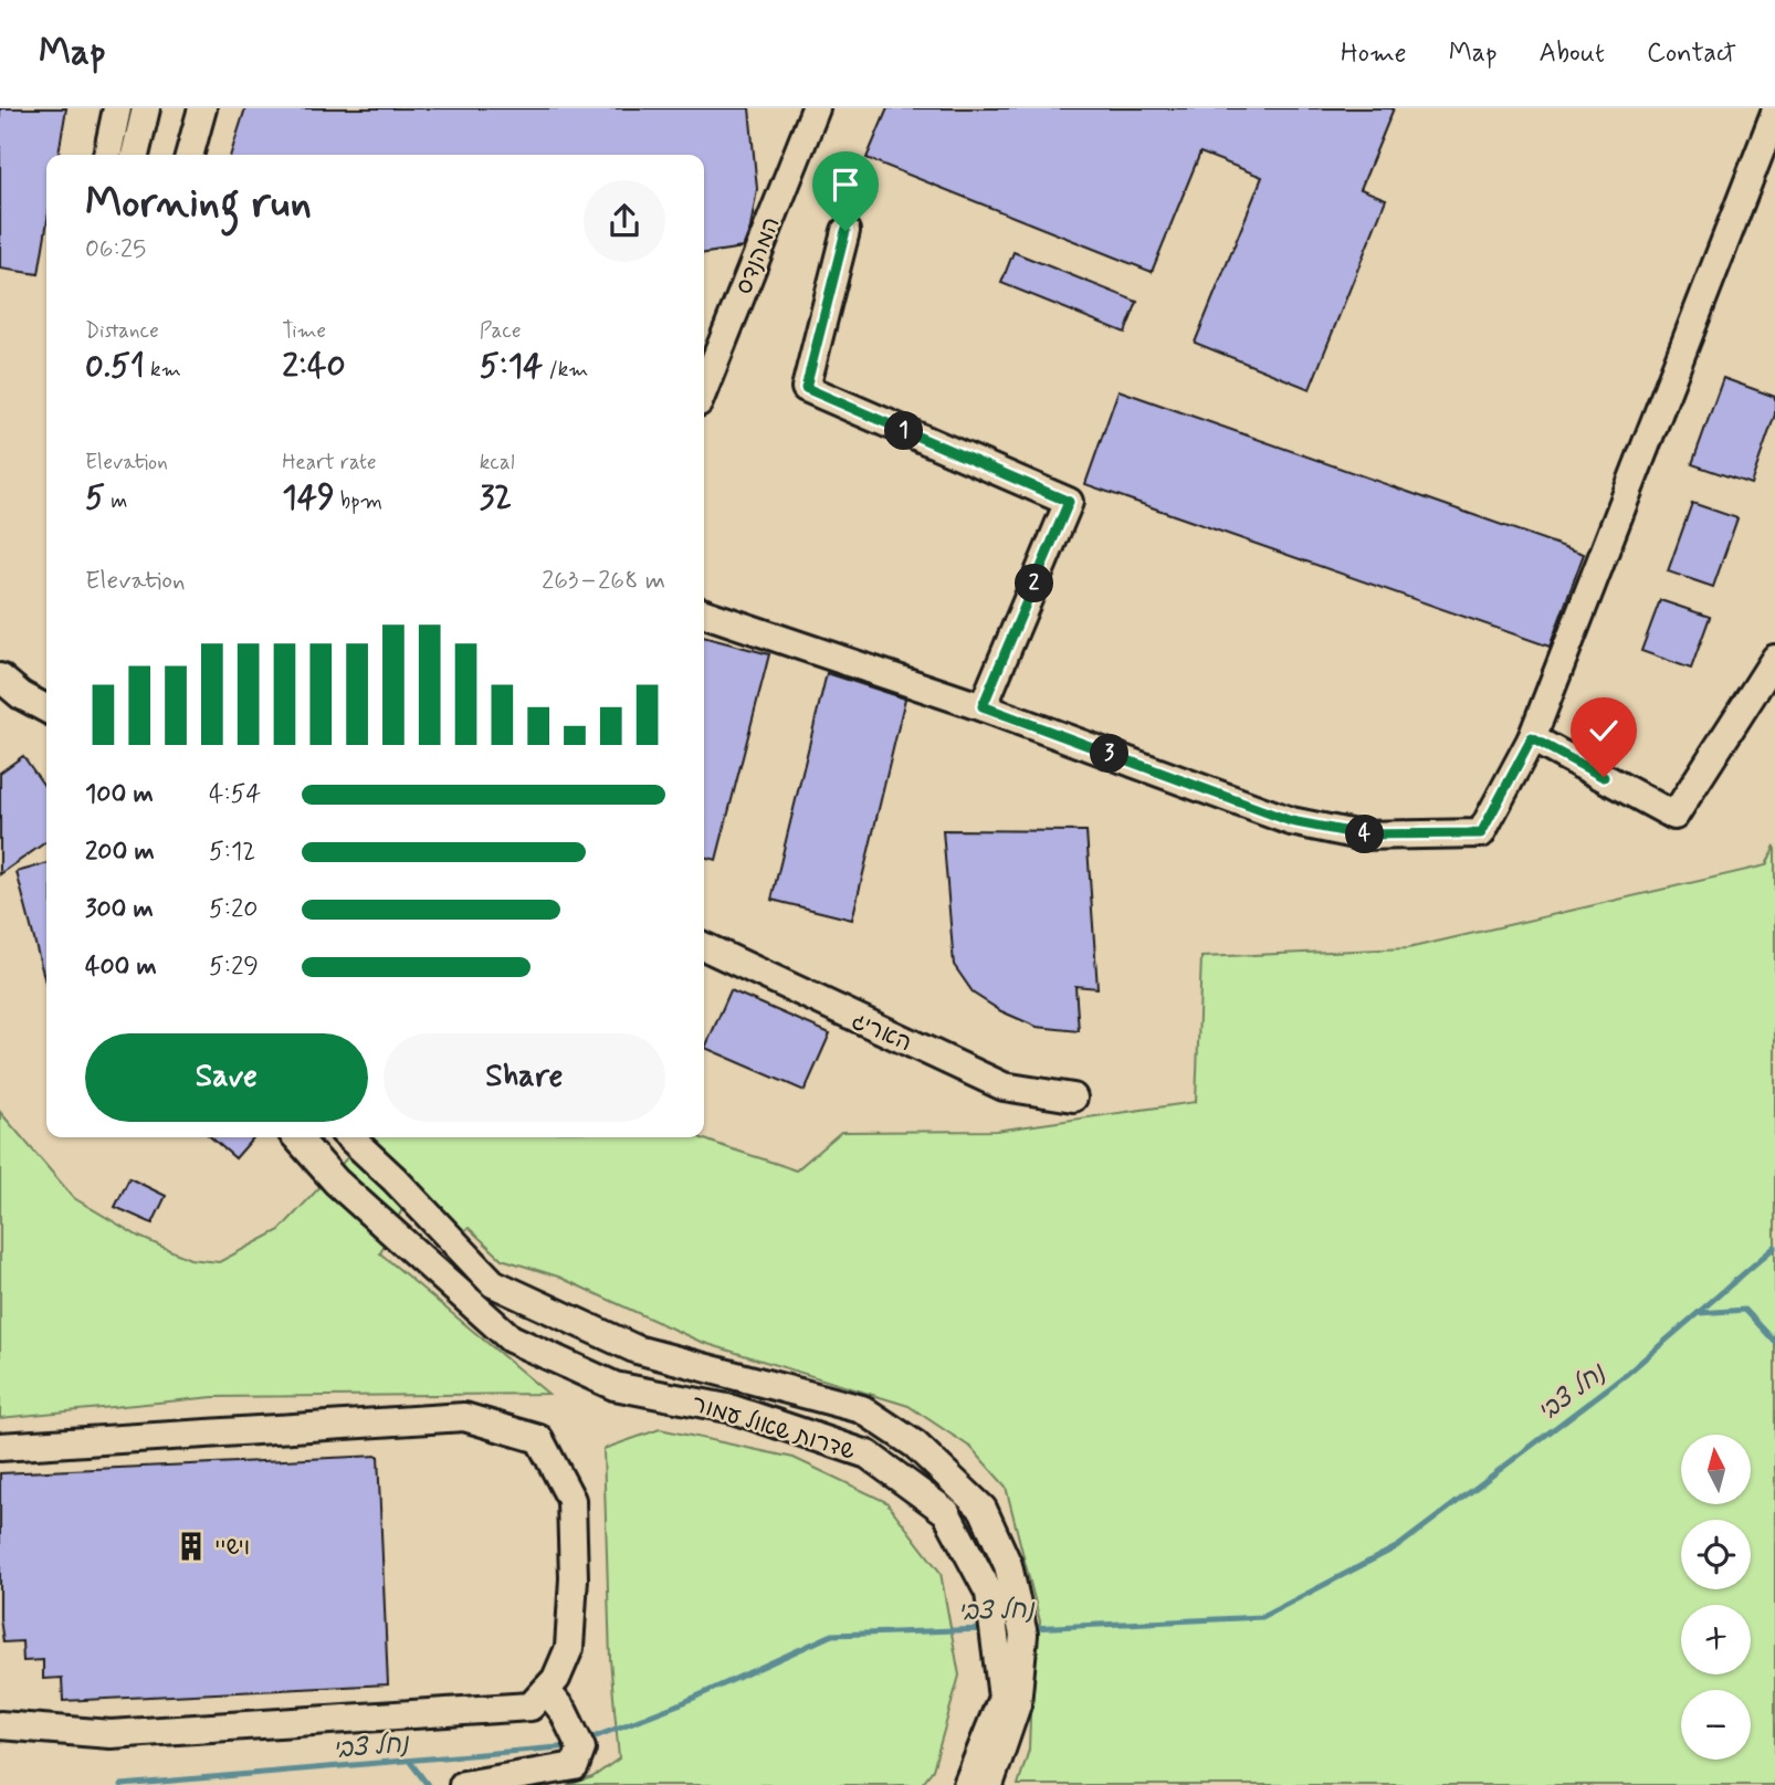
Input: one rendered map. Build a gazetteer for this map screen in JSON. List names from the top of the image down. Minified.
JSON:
{"streets":{"street":["המהנדס","האריג","שדרות שאול עמור"]},"water":["נחל צבי"],"places":{"building":["וישיי"]},"north":"top","page":{"header":"Map","nav":["Home","Map","About","Contact"],"heading":["Morning run","06:25"],"stats":[["Distance","0.51 km"],["Time","2:40"],["Pace","5:14 /km"],["Elevation","5 m"],["Heart rate","149 bpm"],["kcal","32"]],"pins":["1","2","3","4"],"chart":["Elevation","263–268 m"],"list":[{"name":"100 m","note":"4:54"},{"name":"200 m","note":"5:12"},{"name":"300 m","note":"5:20"},{"name":"400 m","note":"5:29"}],"buttons":["Save","Share"],"map_buttons":["+","−"]}}
